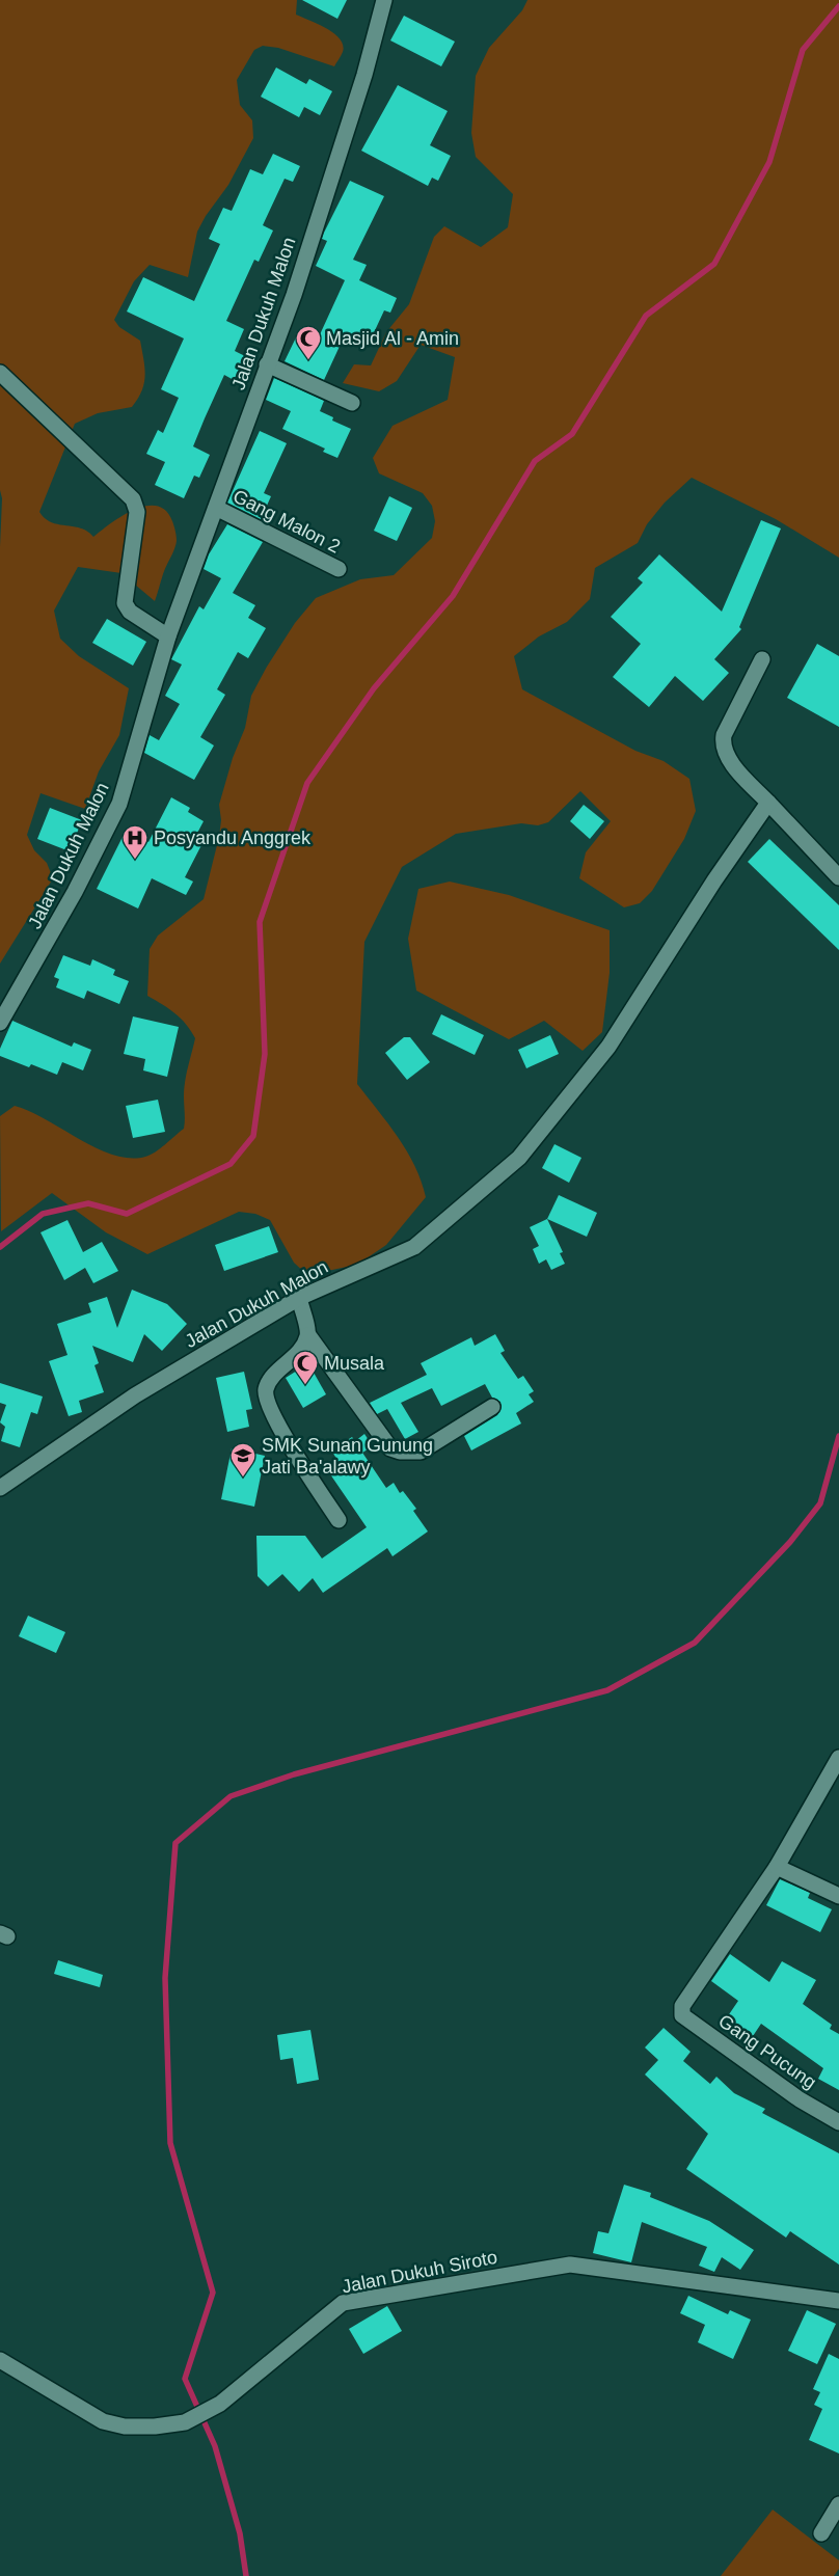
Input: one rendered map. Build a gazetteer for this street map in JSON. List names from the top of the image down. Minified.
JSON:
{"streets":{"street":["Jalan Dukuh Malon","Gang Malon 2","Gang Pucung","Jalan Dukuh Siroto"]},"crossings":[["Jalan Dukuh Malon","Gang Malon 2"]],"places":{"mosque":["Masjid Al - Amin","Musala"],"hospital":["Posyandu Anggrek"],"school or university":["SMK Sunan Gunung Jati Ba'alawy"]}}
